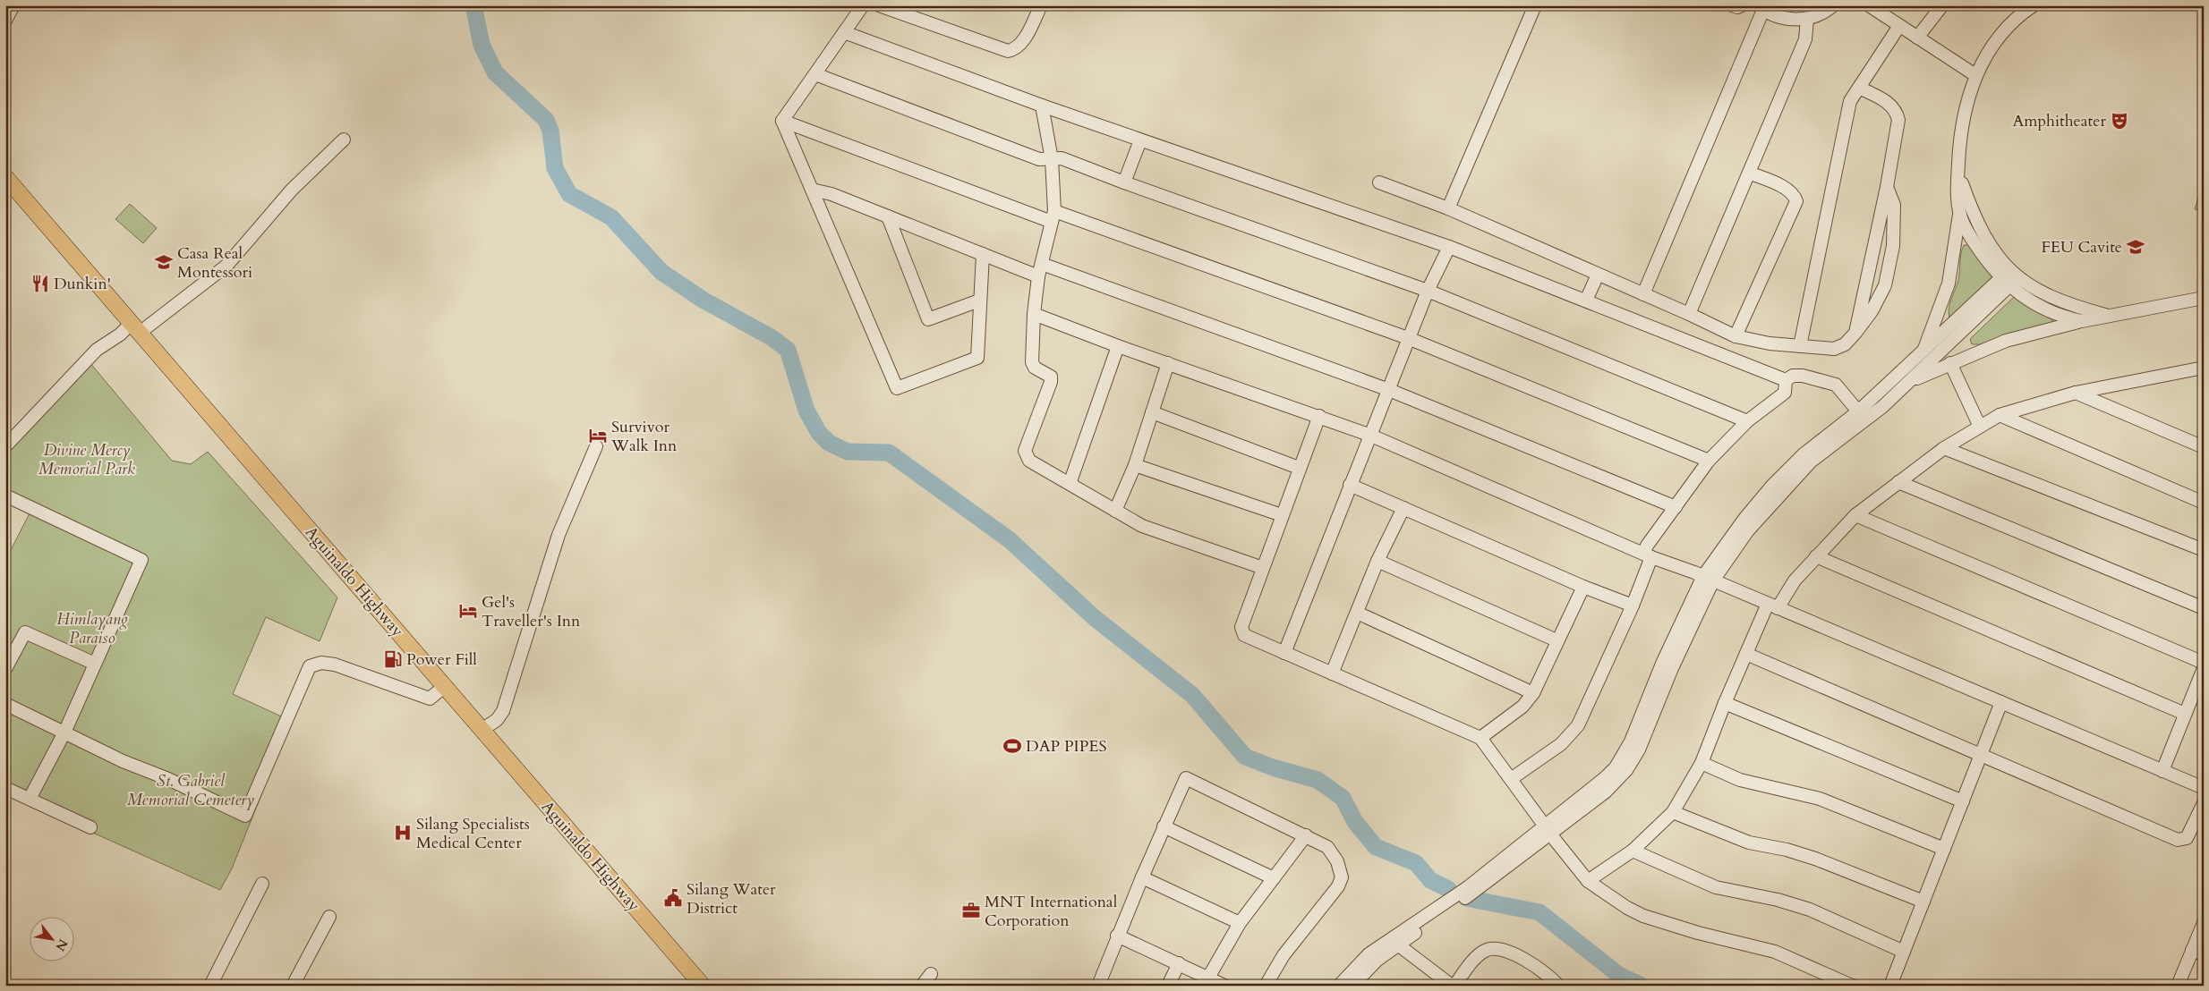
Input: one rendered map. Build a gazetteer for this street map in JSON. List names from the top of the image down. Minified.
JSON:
{"streets":{"main road":["Aguinaldo Highway"]},"parks":["Divine Mercy Memorial Park","Himlayang Paraiso","St. Gabriel Memorial Cemetery"],"places":{"theatre":["Amphitheater"],"school or university":["FEU Cavite","Casa Real Montessori"],"restaurant":["Dunkin'"],"hotel":["Survivor Walk Inn","Gel's Traveller's Inn"],"fuel station":["Power Fill"],"sports":["DAP PIPES"],"hospital":["Silang Specialists Medical Center"],"public building":["Silang Water District"],"office":["MNT International Corporation"]},"north":"bottom right"}
